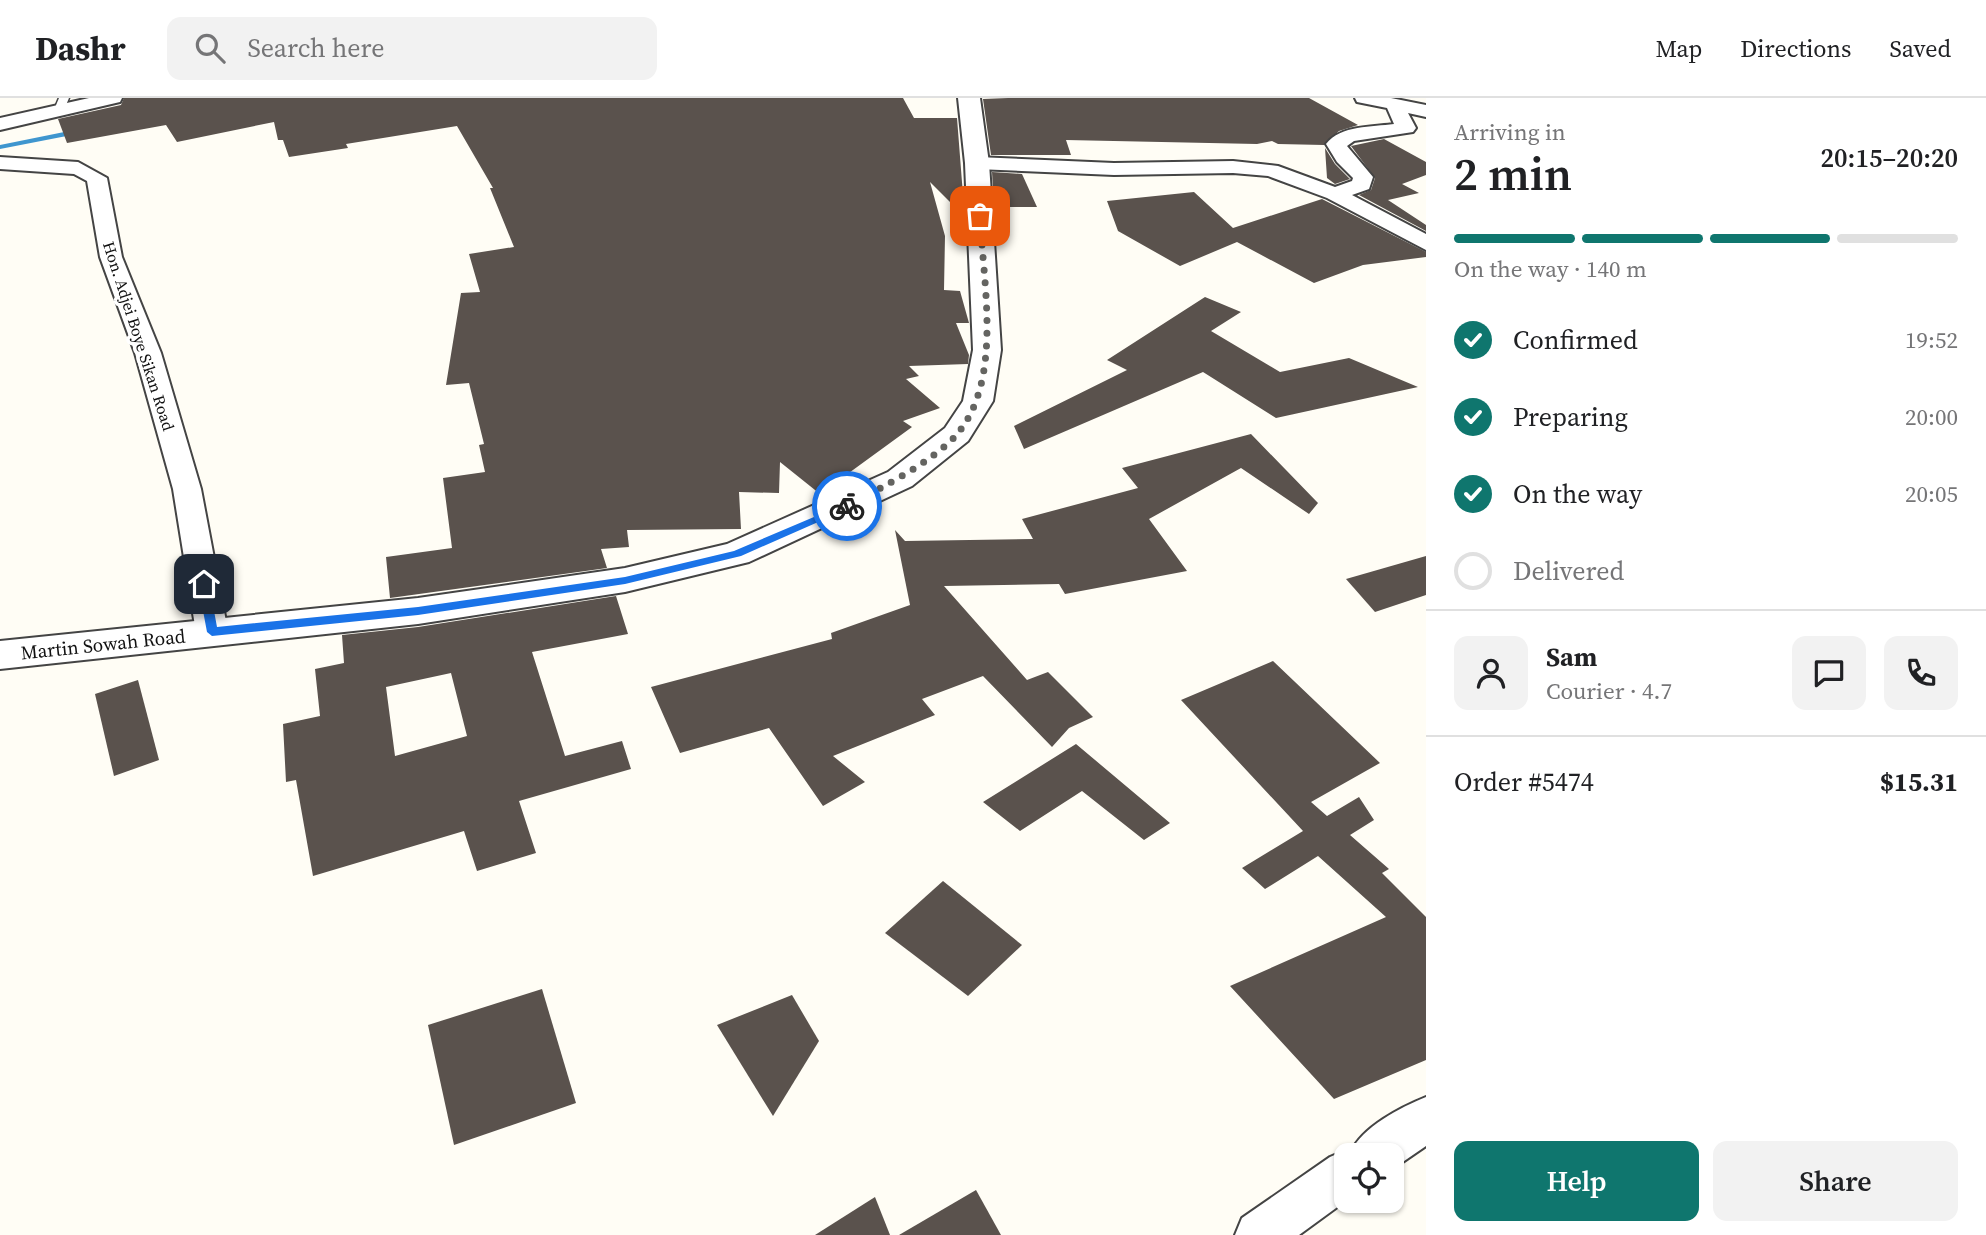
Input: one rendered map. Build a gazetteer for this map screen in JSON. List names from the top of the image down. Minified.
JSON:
{"streets":{"street":["Hon. Adjei Boye Sikan Road","Martin Sowah Road"]},"crossings":[["Hon. Adjei Boye Sikan Road","Martin Sowah Road"]],"page":{"header":"Dashr","search":"Search here","nav":["Map","Directions","Saved"],"heading":["2 min","Arriving in","20:15–20:20"],"panel":["Sam","Courier · 4.7","Order #5474","$15.31"],"bar":"On the way · 140 m","list":[["Confirmed","19:52"],["Preparing","20:00"],["On the way","20:05"],"Delivered"],"buttons":["Help","Share"]}}
